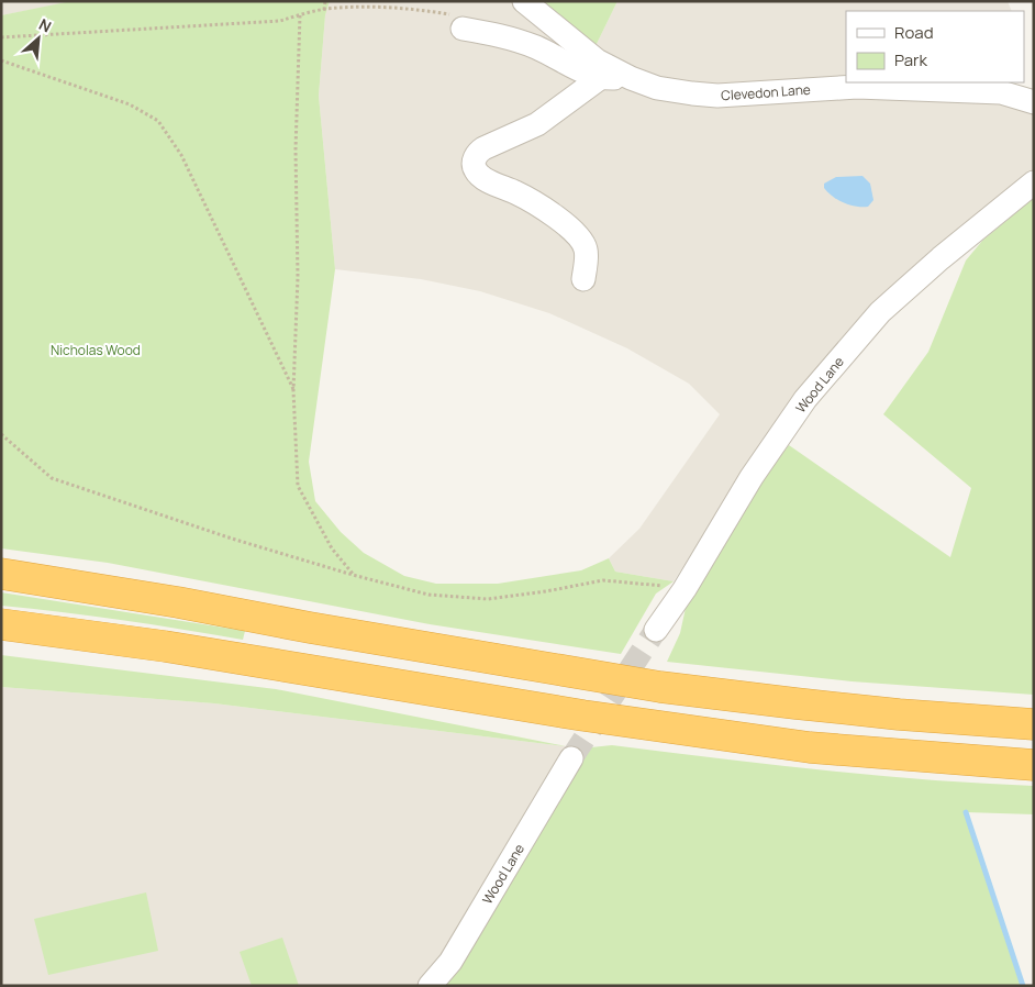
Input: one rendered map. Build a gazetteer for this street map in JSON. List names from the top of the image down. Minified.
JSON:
{"streets":{"street":["Clevedon Lane","Wood Lane"]},"parks":["Nicholas Wood"],"legend":["Road","Park"],"north":"top right"}
